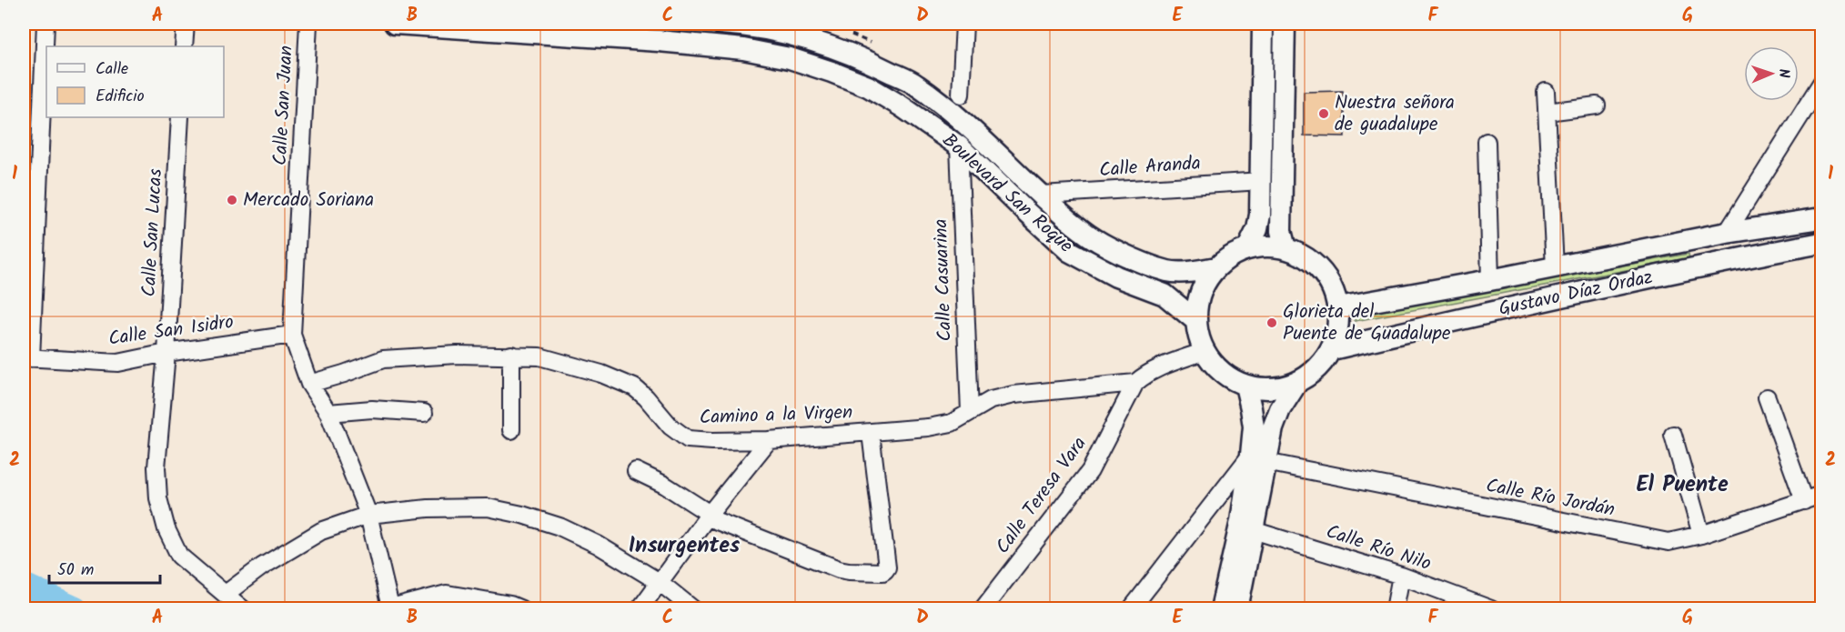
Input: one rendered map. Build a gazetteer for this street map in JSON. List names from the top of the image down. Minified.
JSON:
{"streets":{"main road":["Boulevard San Roque","Gustavo Díaz Ordaz"],"street":["Calle San Juan","Calle Aranda","Calle San Lucas","Calle Casuarina","Calle San Isidro","Camino a la Virgen","Calle Teresa Vara","Calle Río Jordán","Calle Río Nilo"]},"crossings":[["Calle San Juan","Calle San Isidro"],["Calle San Juan","Camino a la Virgen"],["Calle Aranda","Boulevard San Roque"],["Boulevard San Roque","Calle Casuarina"],["Boulevard San Roque","Gustavo Díaz Ordaz"],["Calle San Lucas","Calle San Isidro"],["Calle Casuarina","Camino a la Virgen"],["Camino a la Virgen","Calle Teresa Vara"]],"districts":["El Puente","Insurgentes"],"places":["Nuestra señora de guadalupe","Mercado Soriana","Glorieta del Puente de Guadalupe"],"legend":["Calle","Edificio"],"scale_bar":"50 m","north":"right","grid":{"columns":["A","B","C","D","E","F","G"],"rows":["1","2"]}}
